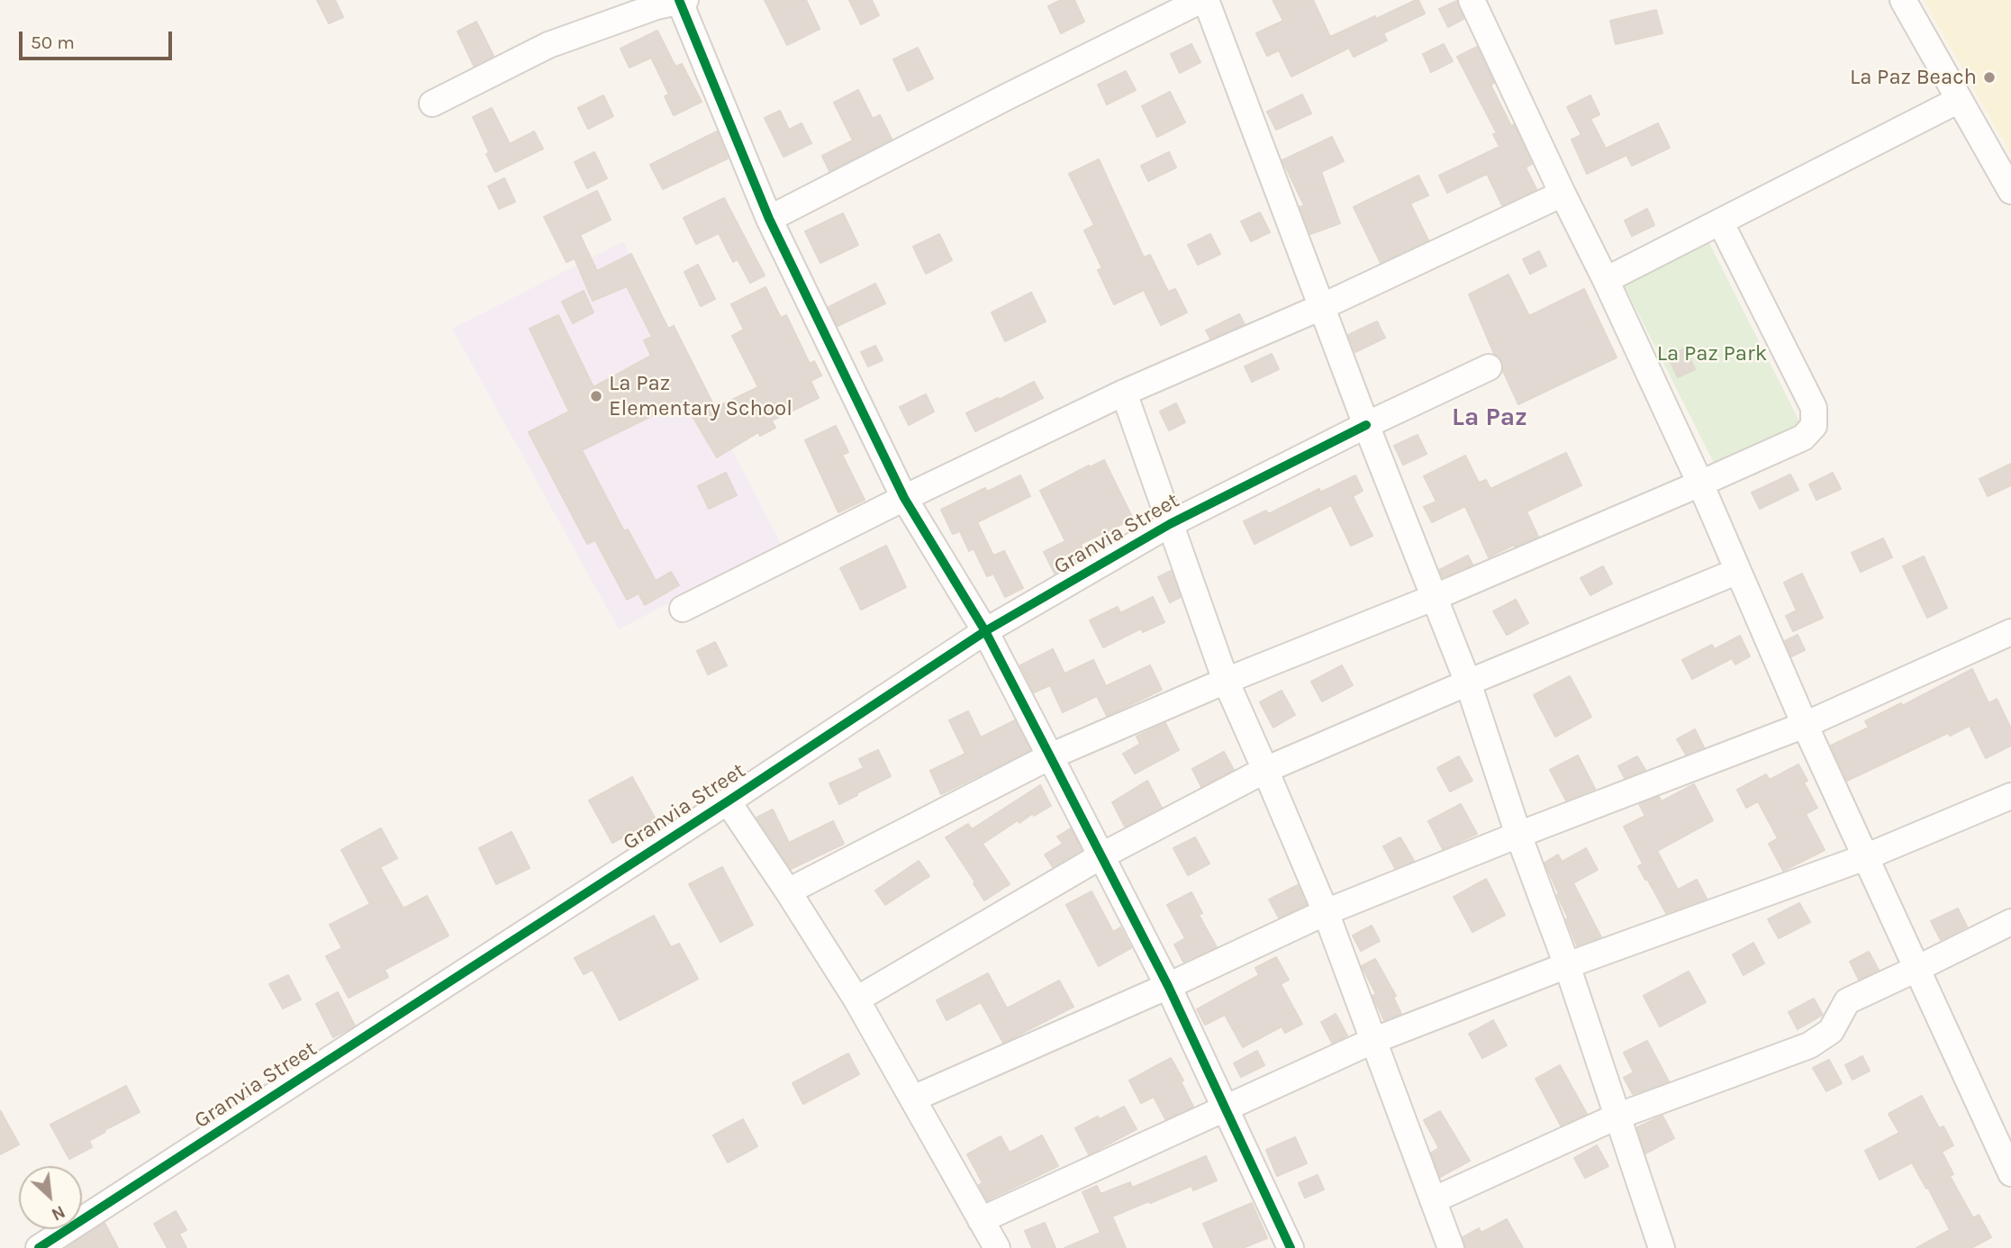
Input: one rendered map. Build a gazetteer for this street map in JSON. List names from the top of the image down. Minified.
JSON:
{"streets":{"street":["Granvia Street"]},"districts":["La Paz"],"parks":["La Paz Park"],"places":["La Paz Beach","La Paz Elementary School"],"scale_bar":"50 m","north":"bottom right"}
